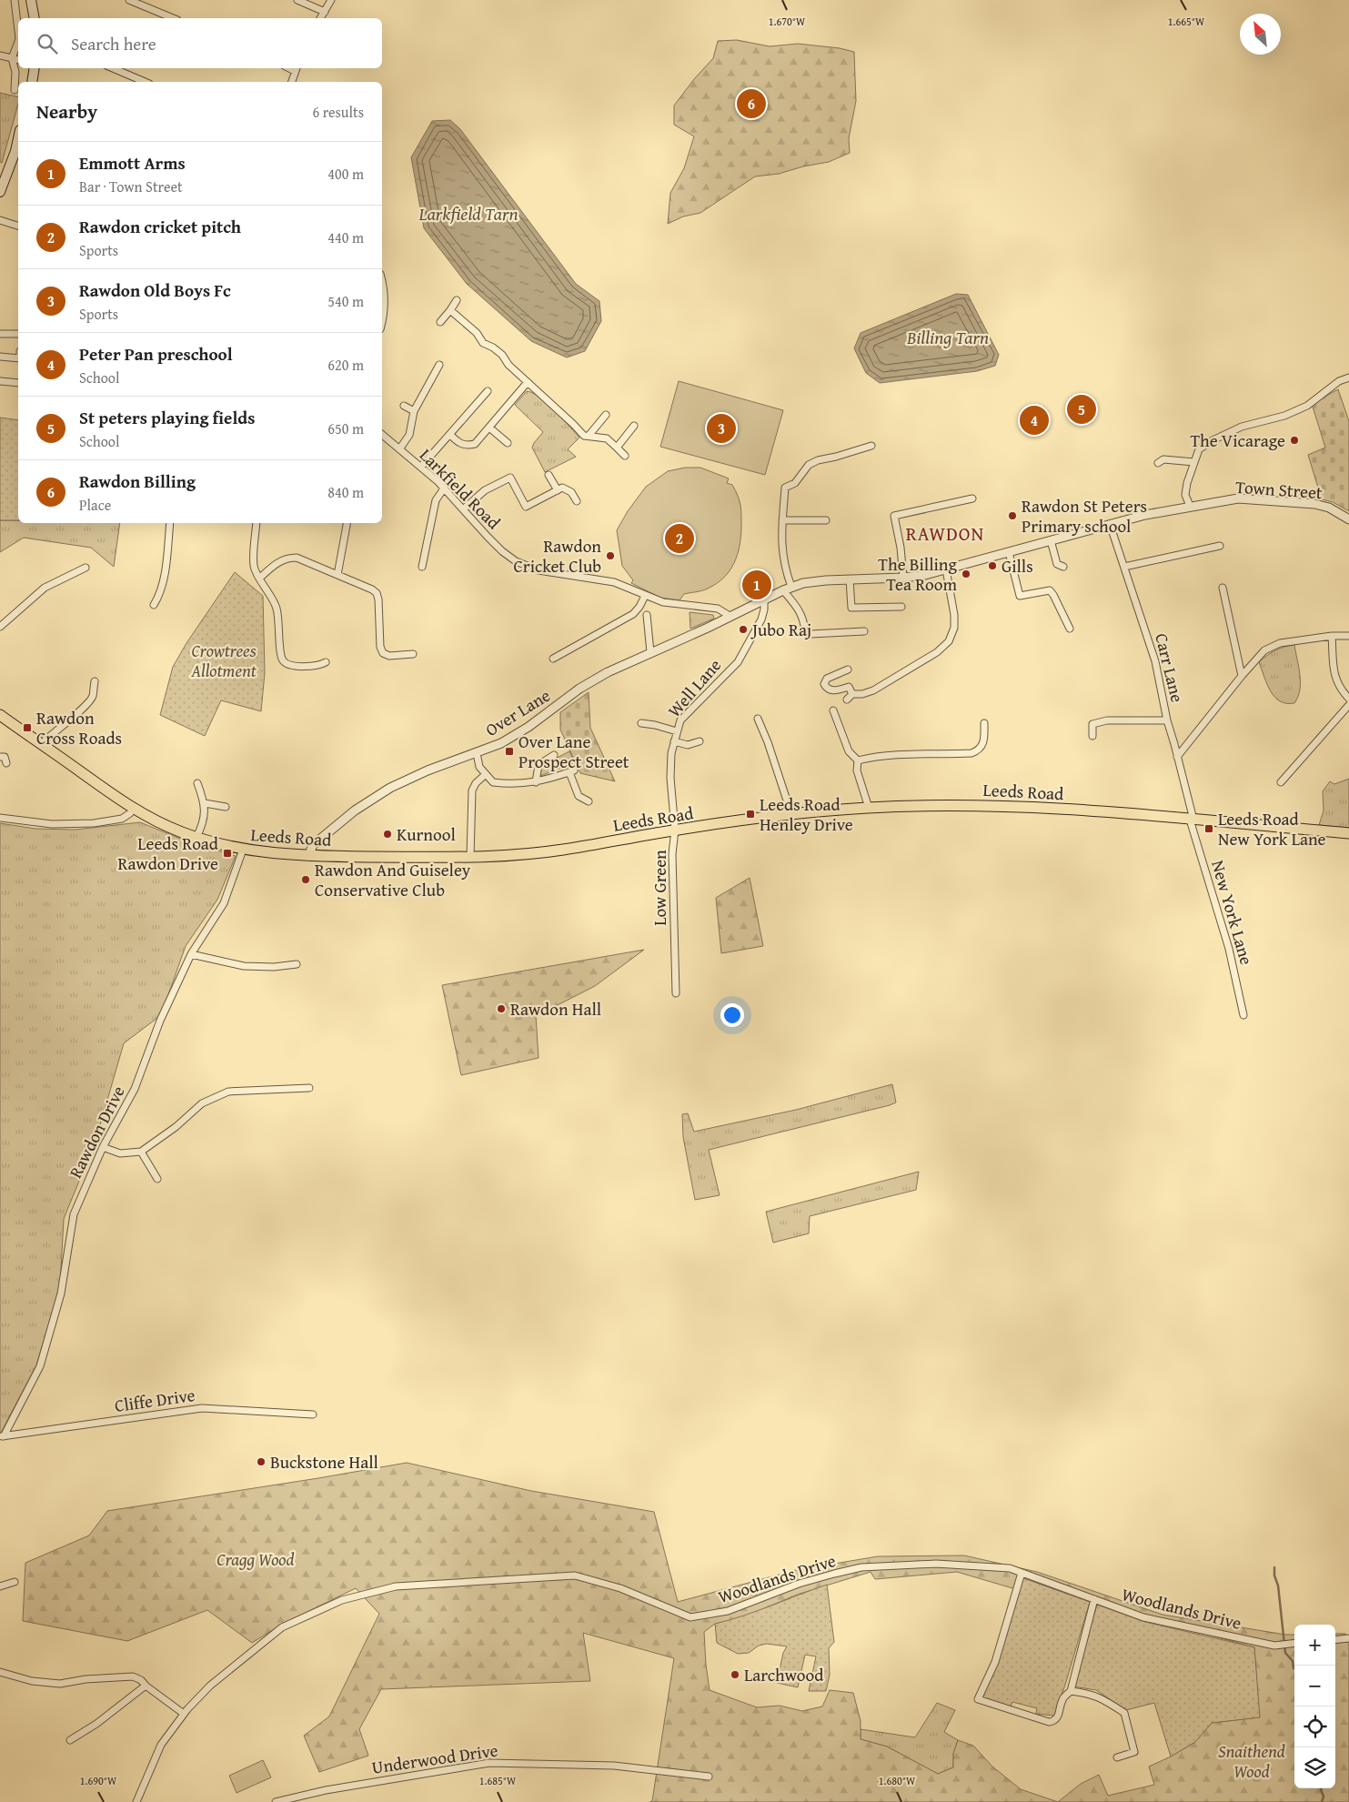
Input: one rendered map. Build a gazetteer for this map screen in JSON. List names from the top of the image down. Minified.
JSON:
{"streets":{"main road":["Leeds Road"],"street":["Larkfield Road","Town Street","Carr Lane","Well Lane","Over Lane","Low Green","New York Lane","Rawdon Drive","Cliffe Drive","Woodlands Drive","Underwood Drive"]},"crossings":[["Larkfield Road","Town Street"],["Larkfield Road","Over Lane"],["Town Street","Carr Lane"],["Town Street","Well Lane"],["Town Street","Over Lane"],["Carr Lane","Leeds Road"],["Carr Lane","New York Lane"],["Well Lane","Leeds Road"],["Well Lane","Low Green"],["Over Lane","Leeds Road"],["Leeds Road","Low Green"],["Leeds Road","New York Lane"],["Leeds Road","Rawdon Drive"],["Rawdon Drive","Cliffe Drive"]],"districts":["RAWDON"],"water":["Larkfield Tarn","Billing Tarn"],"parks":["Crowtrees Allotment","Cragg Wood","Snaithend Wood"],"places":{"other":["The Vicarage","Rawdon St Peters Primary school","Rawdon Cricket Club","Gills","The Billing Tea Room","Jubo Raj","Kurnool","Rawdon And Guiseley Conservative Club","Rawdon Hall","Buckstone Hall","Larchwood"],"transit":["Rawdon Cross Roads","Over Lane Prospect Street","Leeds Road Henley Drive","Leeds Road New York Lane","Leeds Road Rawdon Drive"]},"north":"top left","page":{"search":"Search here","heading":["Nearby","6 results"],"pins":["6","5","4","3","2","1"],"list":[{"mark":"1","name":"Emmott Arms","note":"Bar · Town Street","value":"400 m"},{"mark":"2","name":"Rawdon cricket pitch","note":"Sports","value":"440 m"},{"mark":"3","name":"Rawdon Old Boys Fc","note":"Sports","value":"540 m"},{"mark":"4","name":"Peter Pan preschool","note":"School","value":"620 m"},{"mark":"5","name":"St peters playing fields","note":"School","value":"650 m"},{"mark":"6","name":"Rawdon Billing","note":"Place","value":"840 m"}],"map_buttons":["+","−"]},"coordinates":["1.670°W","1.665°W","1.690°W","1.685°W","1.680°W"]}
